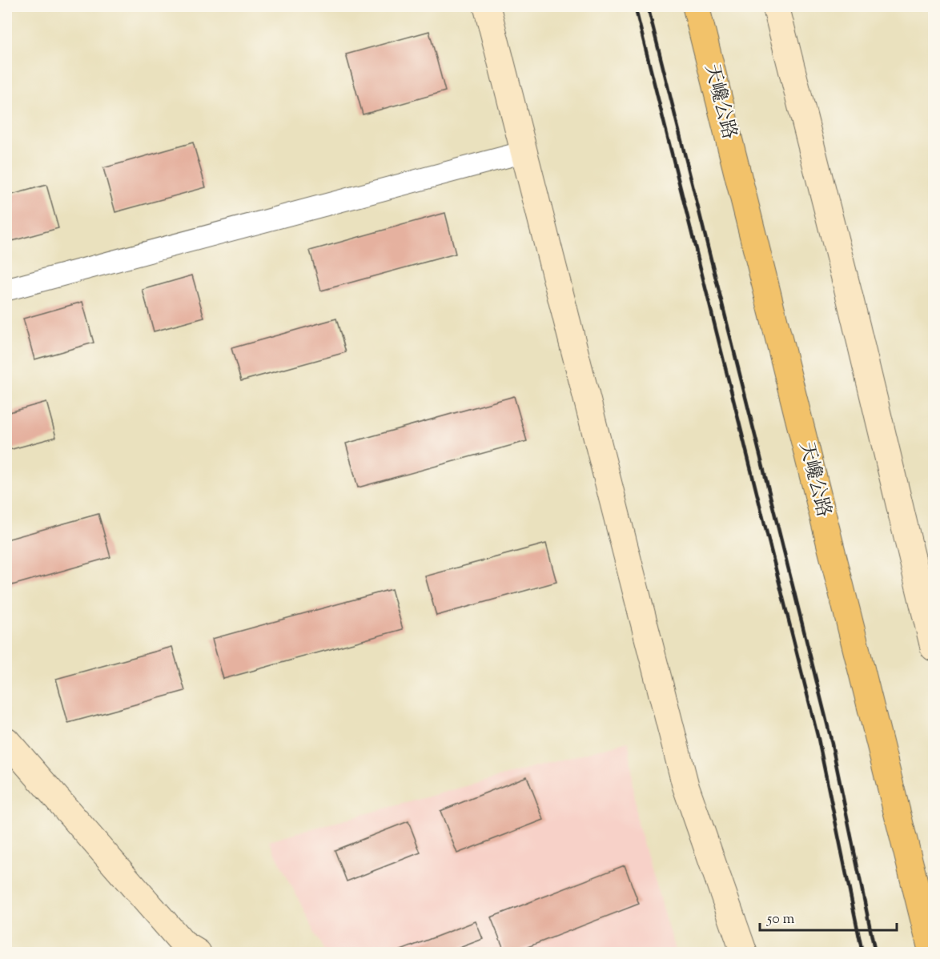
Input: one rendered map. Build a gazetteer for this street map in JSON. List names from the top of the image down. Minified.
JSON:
{"streets":{"highway":["天巉公路"]},"scale_bar":"50 m"}
